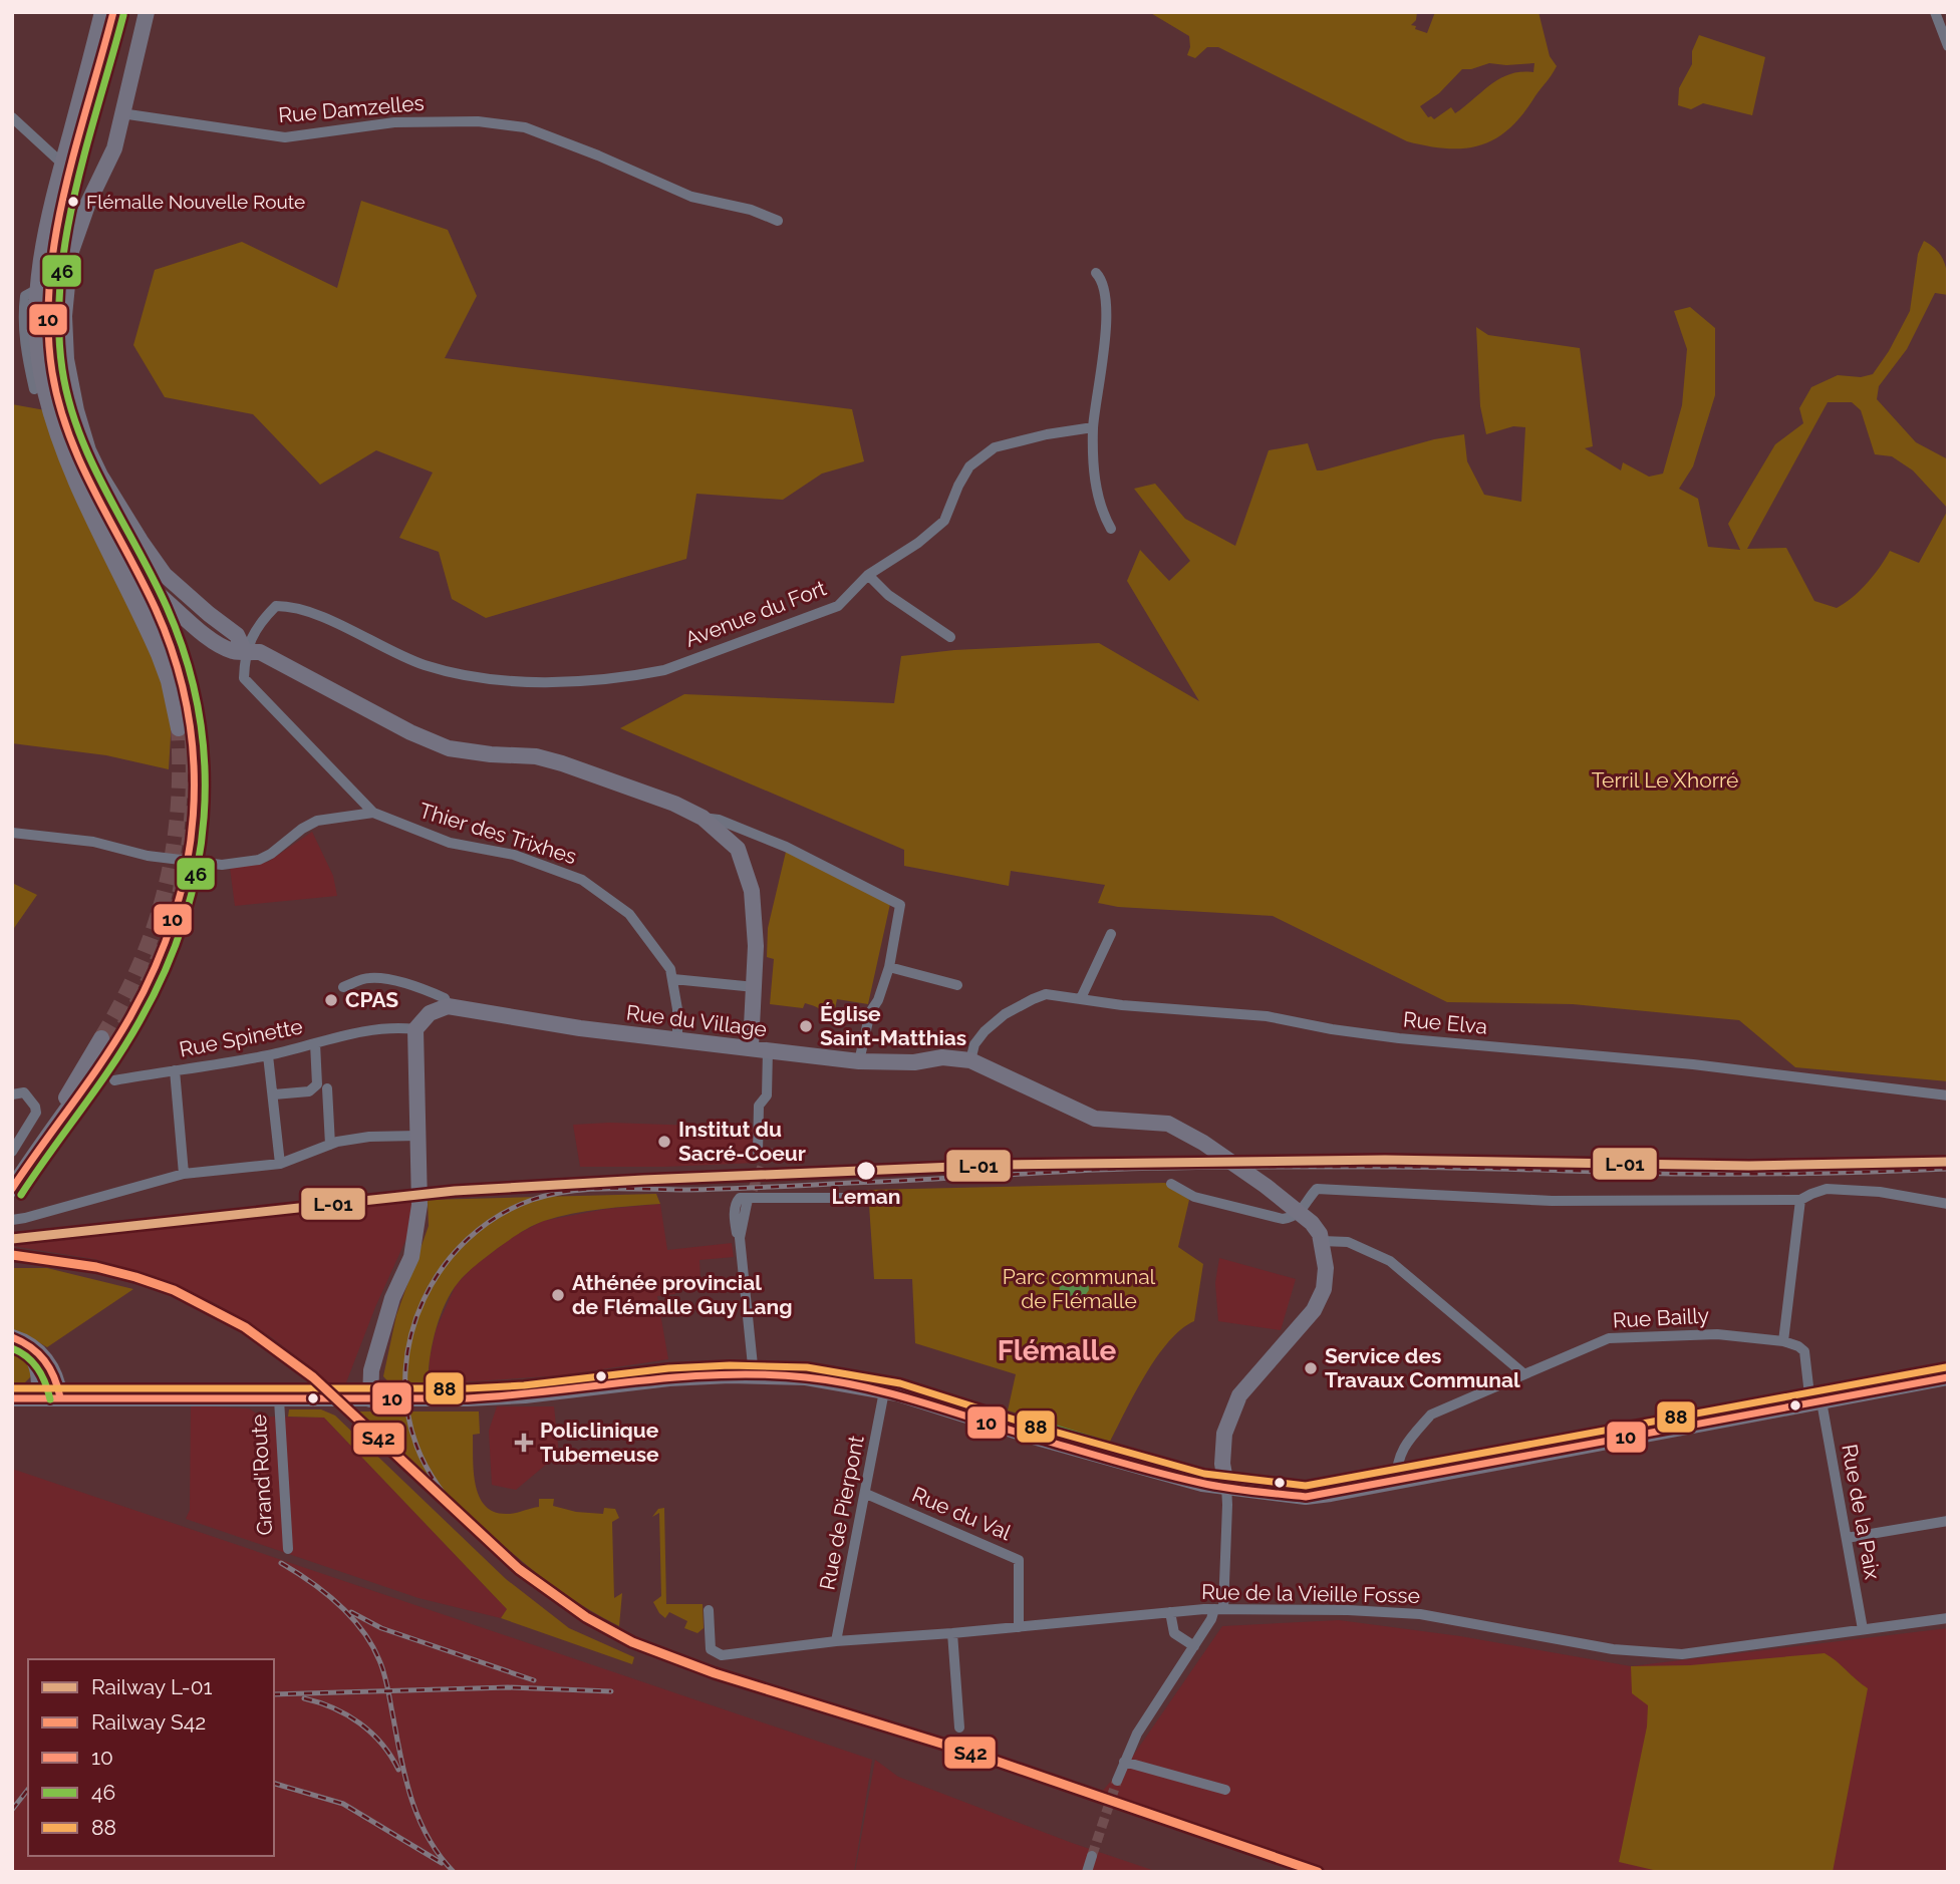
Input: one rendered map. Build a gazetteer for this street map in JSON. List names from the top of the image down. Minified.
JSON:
{"streets":{"street":["Rue Damzelles","Avenue du Fort","Thier des Trixhes","Rue du Village","Rue Elva","Rue Spinette","Rue Bailly","Grand'Route","Rue de la Paix","Rue de Pierpont","Rue du Val","Rue de la Vieille Fosse"]},"crossings":[["Thier des Trixhes","Rue du Village"],["Rue du Village","Rue Elva"],["Rue Bailly","Grand'Route"],["Grand'Route","Rue de la Paix"],["Grand'Route","Rue de Pierpont"],["Rue de la Paix","Rue de la Vieille Fosse"],["Rue de Pierpont","Rue du Val"],["Rue de Pierpont","Rue de la Vieille Fosse"],["Rue du Val","Rue de la Vieille Fosse"]],"districts":["Flémalle"],"parks":["Terril Le Xhorré","Parc communal de Flémalle"],"places":{"other":["Flémalle Nouvelle Route","CPAS","Église Saint-Matthias","Institut du Sacré-Coeur","Leman","Athénée provincial de Flémalle Guy Lang","Service des Travaux Communal"],"health":["Policlinique Tubemeuse"]},"lines":["transit line 10","transit line 46","rail line L-01","rail line S42","transit line 88"],"legend":["Railway L-01","Railway S42","10","46","88"]}
